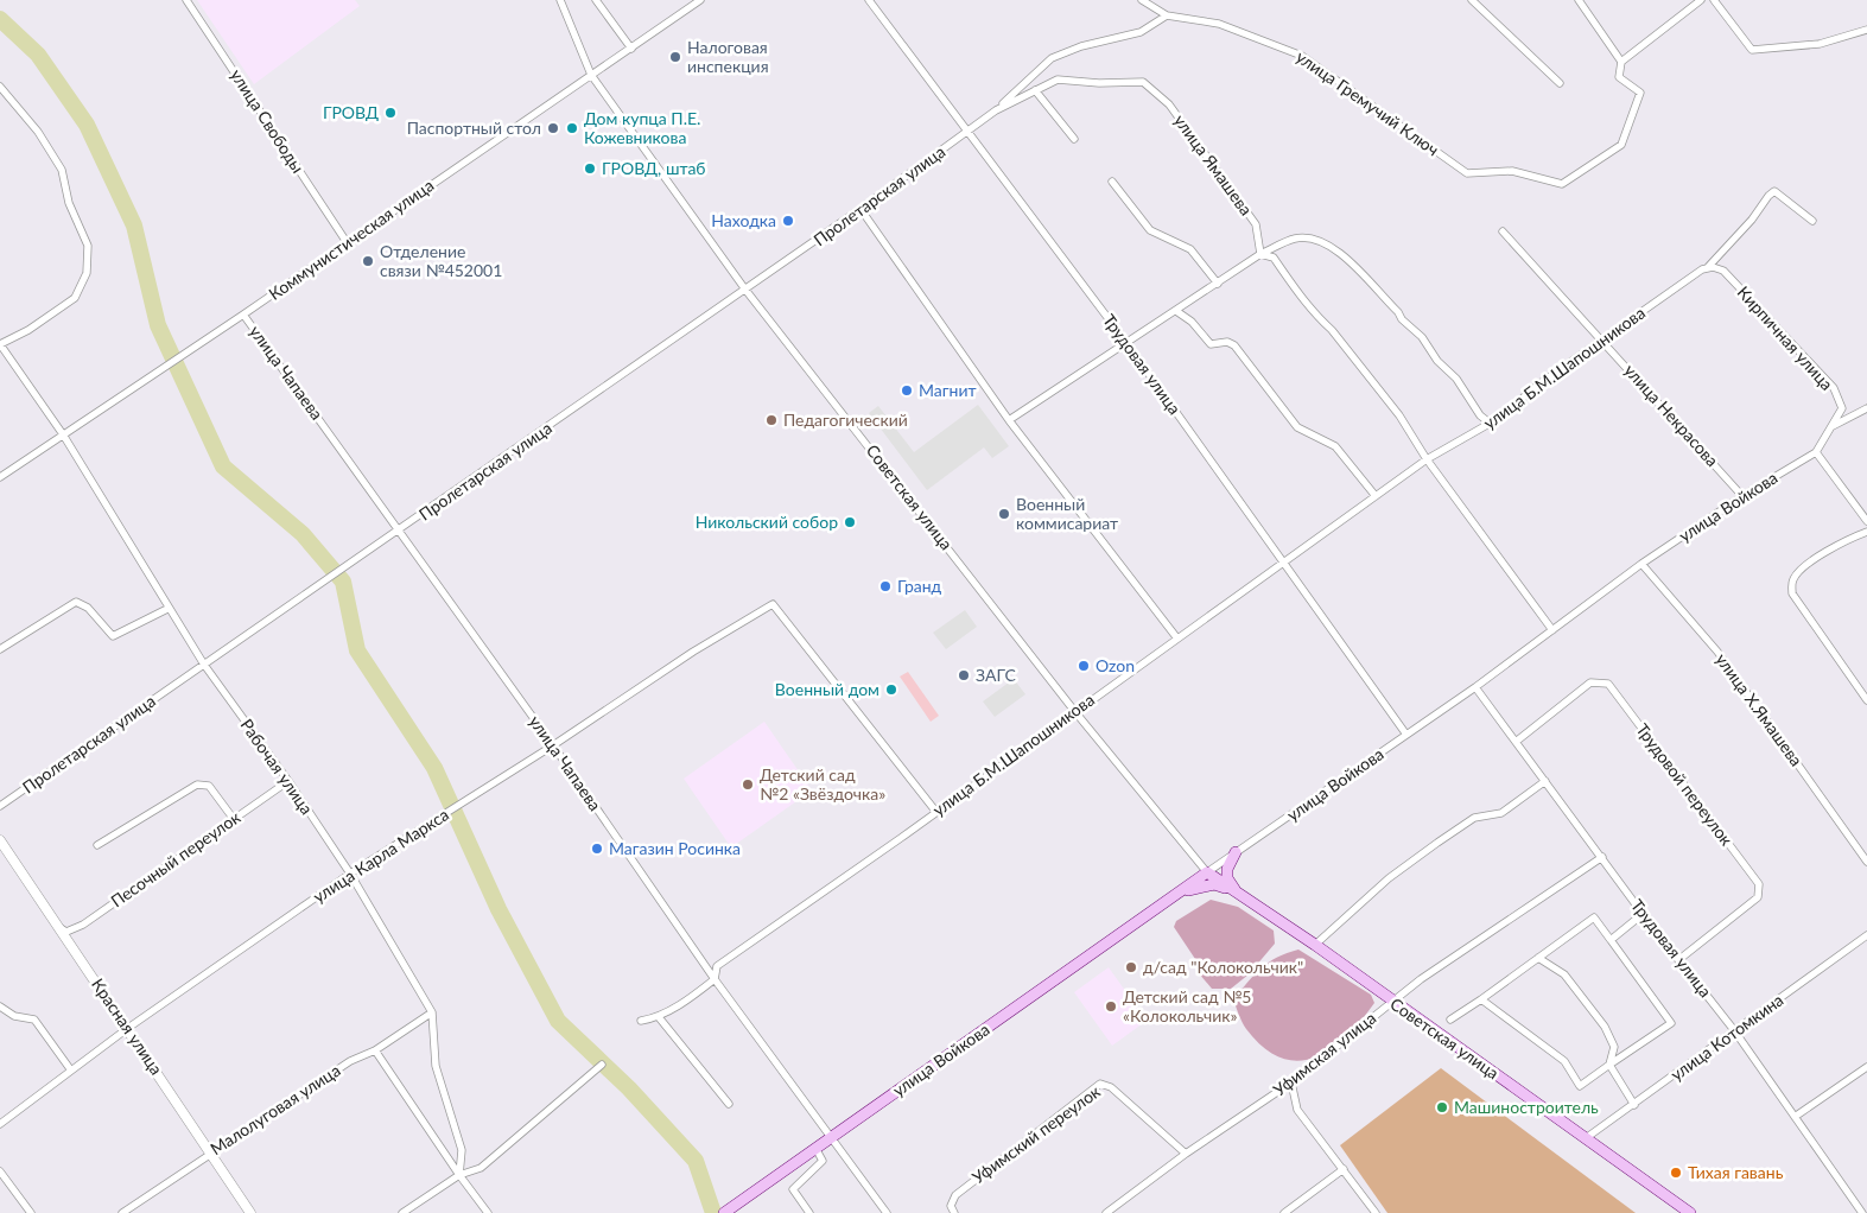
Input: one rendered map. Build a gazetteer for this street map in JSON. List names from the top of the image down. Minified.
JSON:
{"streets":{"main road":["Советская улица","улица Войкова"],"street":["улица Гремучий Ключ","улица Свободы","улица Ямашева","Пролетарская улица","Коммунистическая улица","Кирпичная улица","Трудовая улица","улица Б.М.Шапошникова","улица Чапаева","улица Некрасова","улица Х.Ямашева","Рабочая улица","Трудовой переулок","улица Карла Маркса","Песочный переулок","Красная улица","улица Котомкина","Уфимская улица","Малолуговая улица","Уфимский переулок"]},"crossings":[["улица Свободы","Коммунистическая улица"],["улица Ямашева","Пролетарская улица"],["улица Ямашева","Трудовая улица"],["Пролетарская улица","Трудовая улица"],["Пролетарская улица","улица Чапаева"],["Пролетарская улица","Советская улица"],["Пролетарская улица","Рабочая улица"],["Коммунистическая улица","улица Чапаева"],["Коммунистическая улица","Советская улица"],["Коммунистическая улица","Рабочая улица"],["Кирпичная улица","улица Б.М.Шапошникова"],["Кирпичная улица","улица Войкова"],["Трудовая улица","улица Б.М.Шапошникова"],["Трудовая улица","улица Войкова"],["Трудовая улица","Трудовой переулок"],["Трудовая улица","улица Котомкина"],["Трудовая улица","Уфимская улица"],["улица Б.М.Шапошникова","улица Чапаева"],["улица Б.М.Шапошникова","улица Некрасова"],["улица Б.М.Шапошникова","Советская улица"],["улица Б.М.Шапошникова","улица Карла Маркса"],["улица Чапаева","улица Войкова"],["улица Чапаева","улица Карла Маркса"],["улица Некрасова","улица Войкова"],["Советская улица","улица Войкова"],["Советская улица","улица Котомкина"],["Советская улица","Уфимская улица"],["улица Войкова","улица Х.Ямашева"],["Рабочая улица","улица Карла Маркса"],["Рабочая улица","Песочный переулок"],["Рабочая улица","Малолуговая улица"],["улица Карла Маркса","Красная улица"],["Песочный переулок","Красная улица"],["Красная улица","Малолуговая улица"],["Уфимская улица","Уфимский переулок"]],"places":["Налоговая инспекция","ГРОВД","Паспортный стол","Дом купца П.Е. Кожевникова","ГРОВД, штаб","Находка","Отделение связи №452001","Магнит","Педагогический","Военный коммисариат","Никольский собор","Гранд","Ozon","ЗАГС","Военный дом","Детский сад №2 «Звёздочка»","Магазин Росинка","д/сад \"Колокольчик\"","Детский сад №5 «Колокольчик»","Машиностроитель","Тихая гавань"]}
